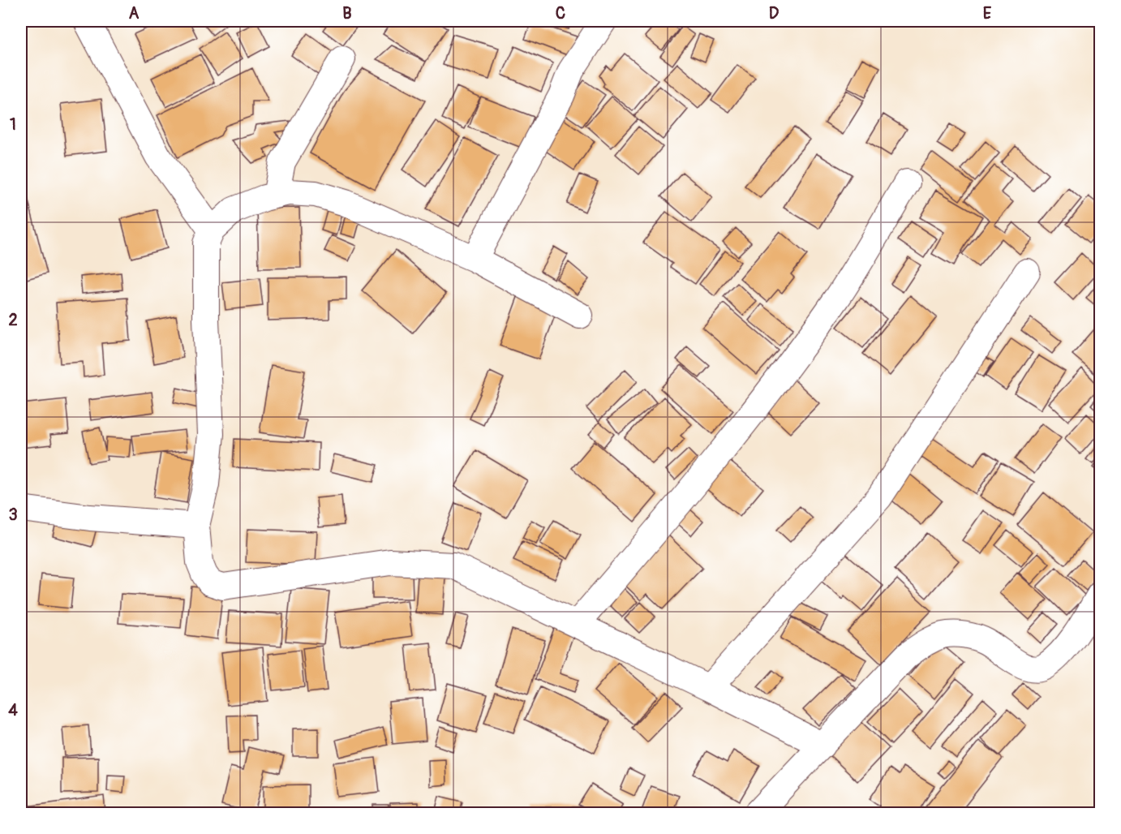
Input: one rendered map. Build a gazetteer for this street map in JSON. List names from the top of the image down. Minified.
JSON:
{"grid":{"columns":["A","B","C","D","E"],"rows":["1","2","3","4"]}}
